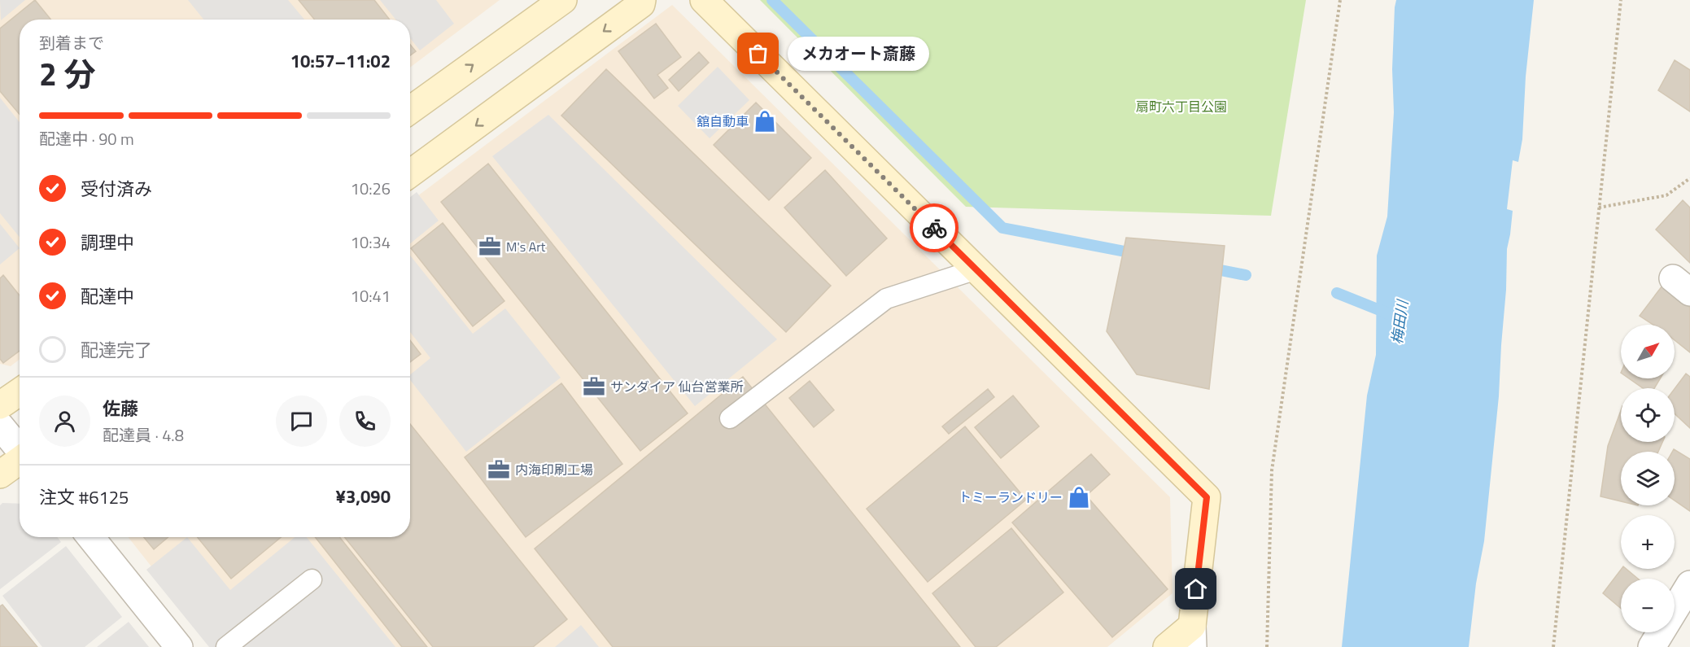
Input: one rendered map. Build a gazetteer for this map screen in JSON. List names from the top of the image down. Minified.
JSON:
{"water":["梅田川"],"parks":["扇町六丁目公園"],"places":{"other":["メカオート斎藤"],"shop":["舘自動車","トミーランドリー"],"office":["M's Art","サンダイア 仙台営業所","内海印刷工場"]},"north":"top right","page":{"heading":["2 分","到着まで","10:57–11:02"],"panel":["佐藤","配達員 · 4.8","注文 #6125","¥3,090"],"bubble":"メカオート斎藤","bar":"配達中 · 90 m","list":[["受付済み","10:26"],["調理中","10:34"],["配達中","10:41"],"配達完了"],"map_buttons":["+","−"]}}
